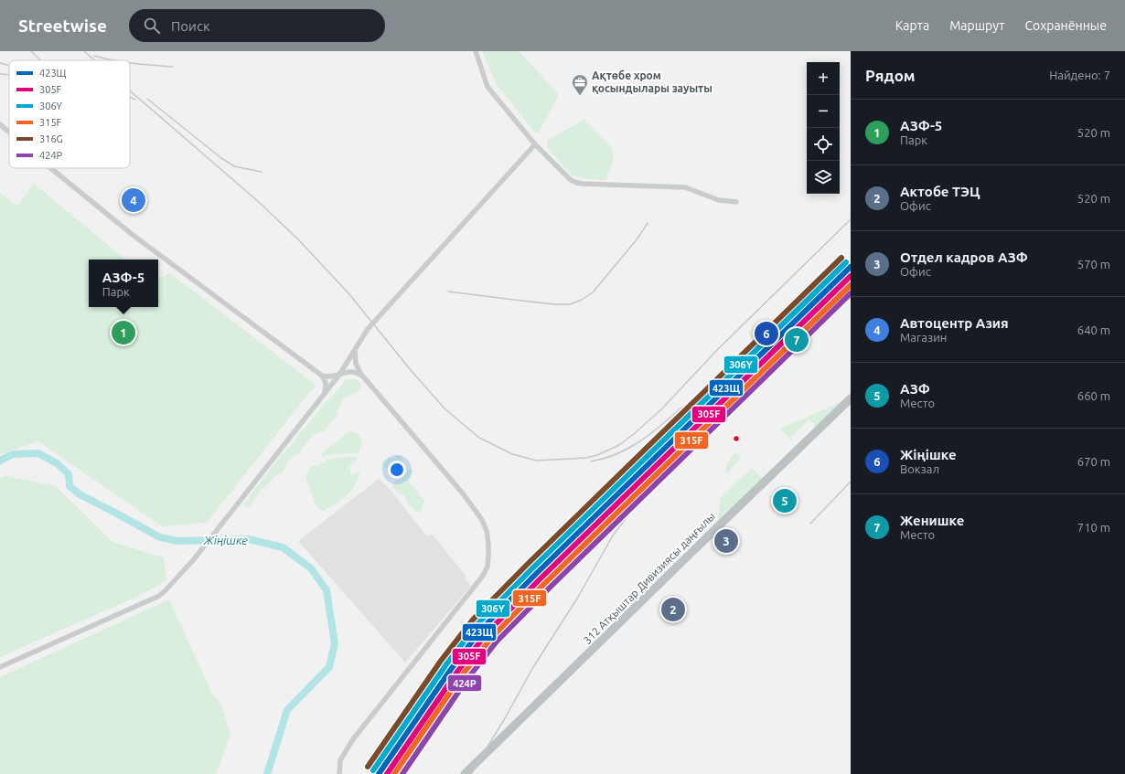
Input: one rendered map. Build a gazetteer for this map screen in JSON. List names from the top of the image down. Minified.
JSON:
{"streets":{"highway":["312 Атқыштар Дивизиясы даңғылы"]},"water":["Жіңішке"],"places":{"office":["Ақтөбе хром қосындылары зауыты"]},"lines":["transit line 316G","transit line 306Y","transit line 423Щ","transit line 305F","transit line 315F","transit line 424Р"],"legend":["423Щ","305F","306Y","315F","316G","424Р"],"page":{"header":"Streetwise","search":"Поиск","nav":["Карта","Маршрут","Сохранённые"],"heading":["Рядом","Найдено: 7"],"map_buttons":["+","−"],"list":[{"mark":"1","name":"АЗФ-5","note":"Парк","value":"520 m"},{"mark":"2","name":"Актобе ТЭЦ","note":"Офис","value":"520 m"},{"mark":"3","name":"Отдел кадров АЗФ","note":"Офис","value":"570 m"},{"mark":"4","name":"Автоцентр Азия","note":"Магазин","value":"640 m"},{"mark":"5","name":"АЗФ","note":"Место","value":"660 m"},{"mark":"6","name":"Жіңішке","note":"Вокзал","value":"670 m"},{"mark":"7","name":"Женишке","note":"Место","value":"710 m"}],"pins":["4","1","6","7","5","3","2"],"popup":["АЗФ-5","Парк"]}}
